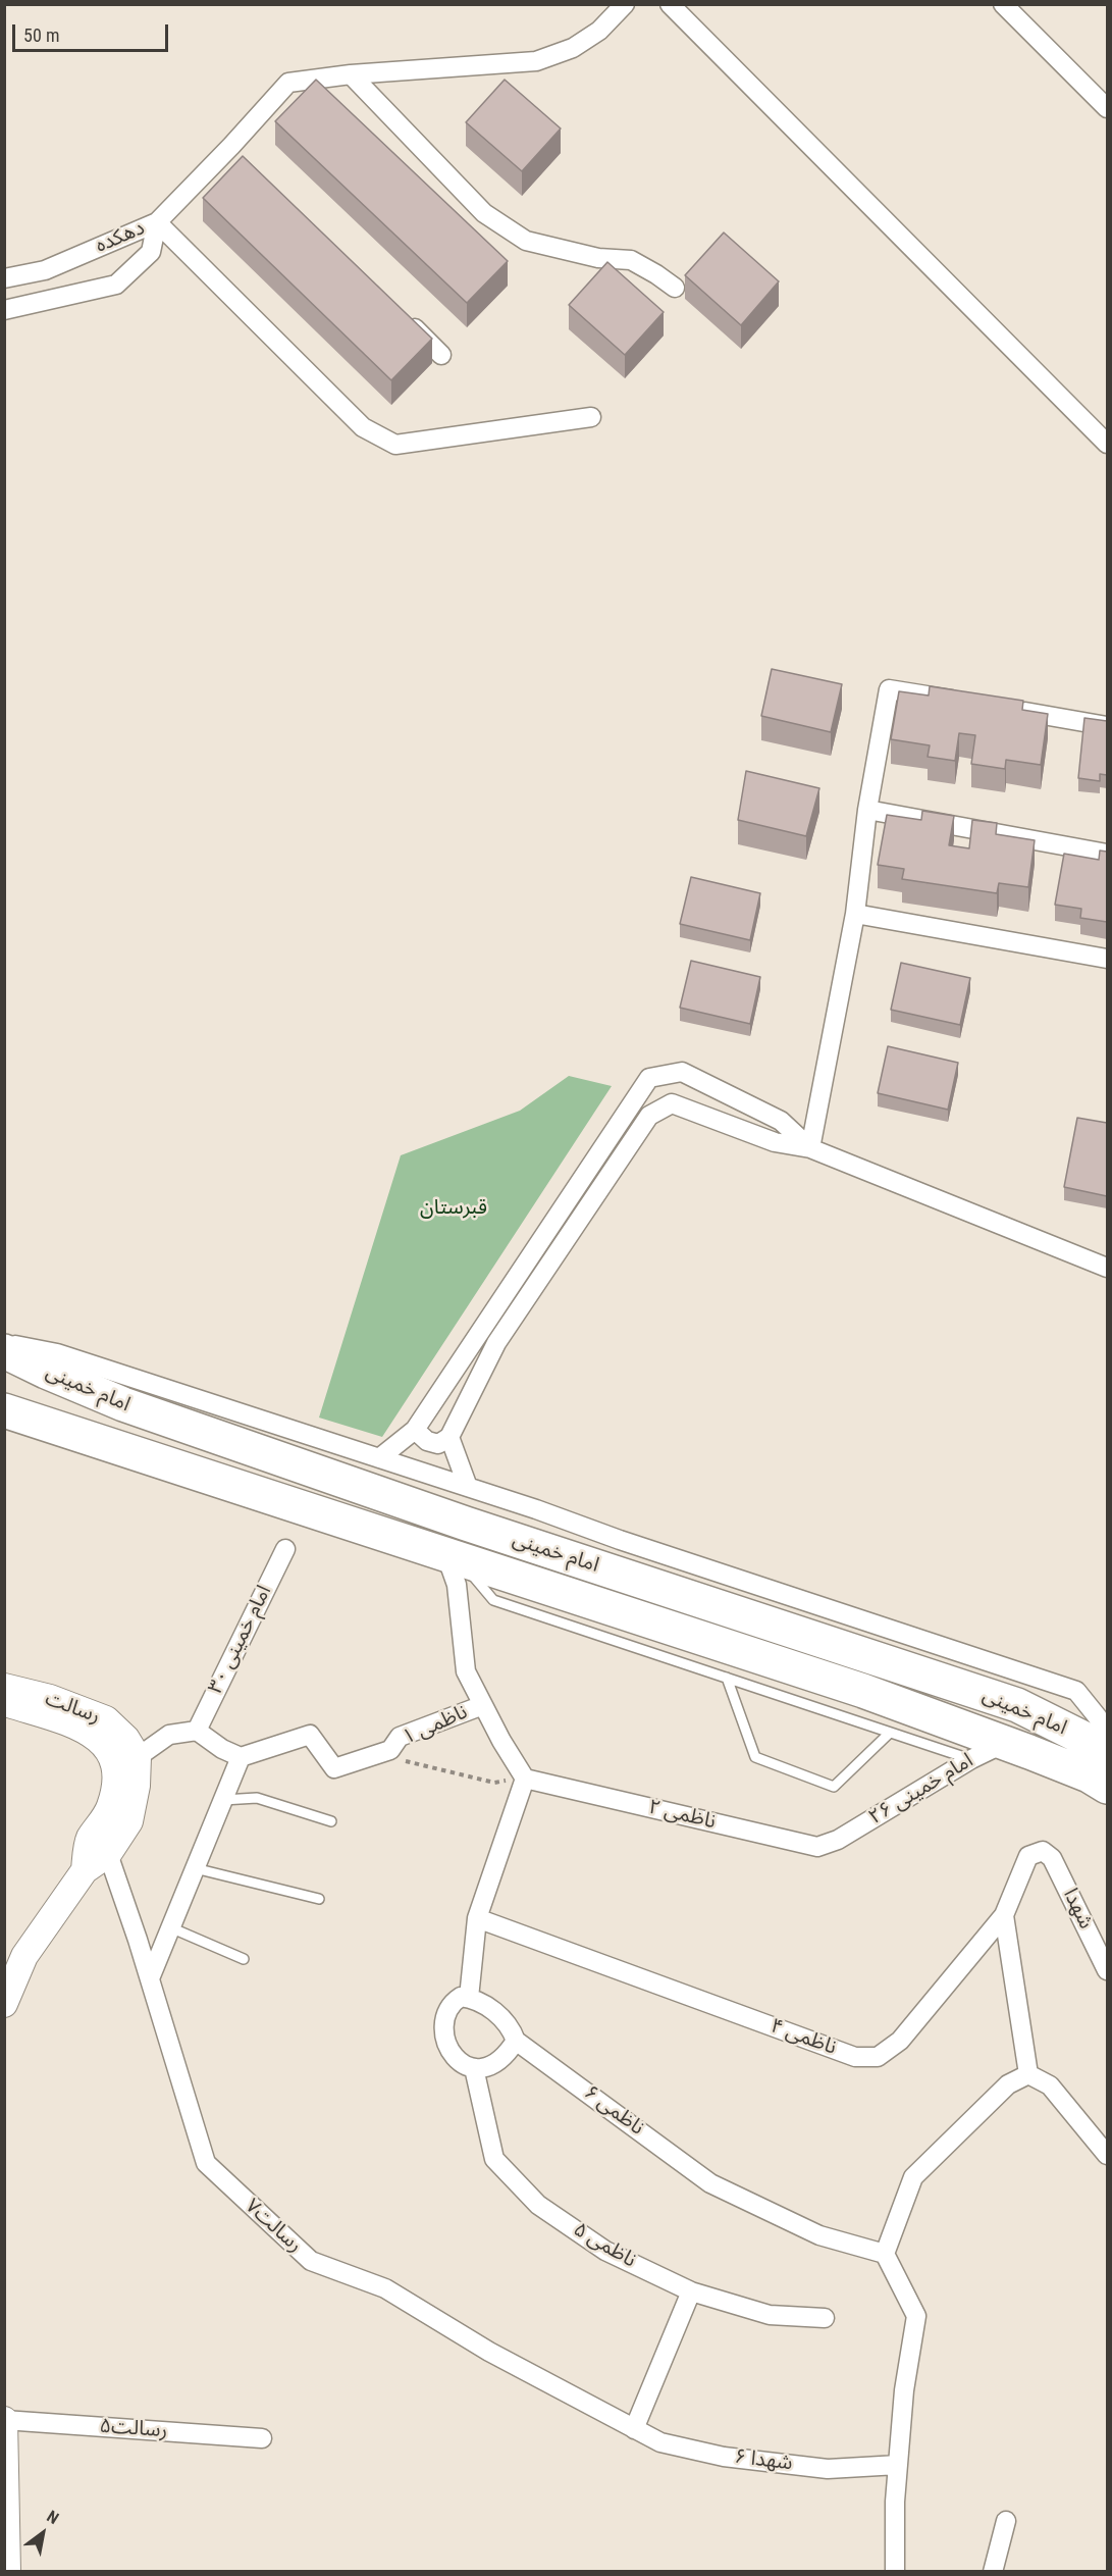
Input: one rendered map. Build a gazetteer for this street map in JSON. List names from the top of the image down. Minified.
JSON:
{"streets":{"highway":["امام خمینی"],"street":["دهکده","امام خمینی ۳۰","رسالت","ناظمی ۱","امام خمینی ۲۶","ناظمی ۲","شهدا","ناظمی ۴","ناظمی ۶","رسالت۷","ناظمی ۵","رسالت۵","شهدا ۶"]},"crossings":[["امام خمینی","امام خمینی ۲۶"],["رسالت","رسالت۷"],["امام خمینی ۲۶","ناظمی ۲"],["شهدا","ناظمی ۴"],["ناظمی ۶","ناظمی ۵"],["رسالت۷","شهدا ۶"]],"parks":["قبرستان"],"scale_bar":"50 m","north":"top right"}
